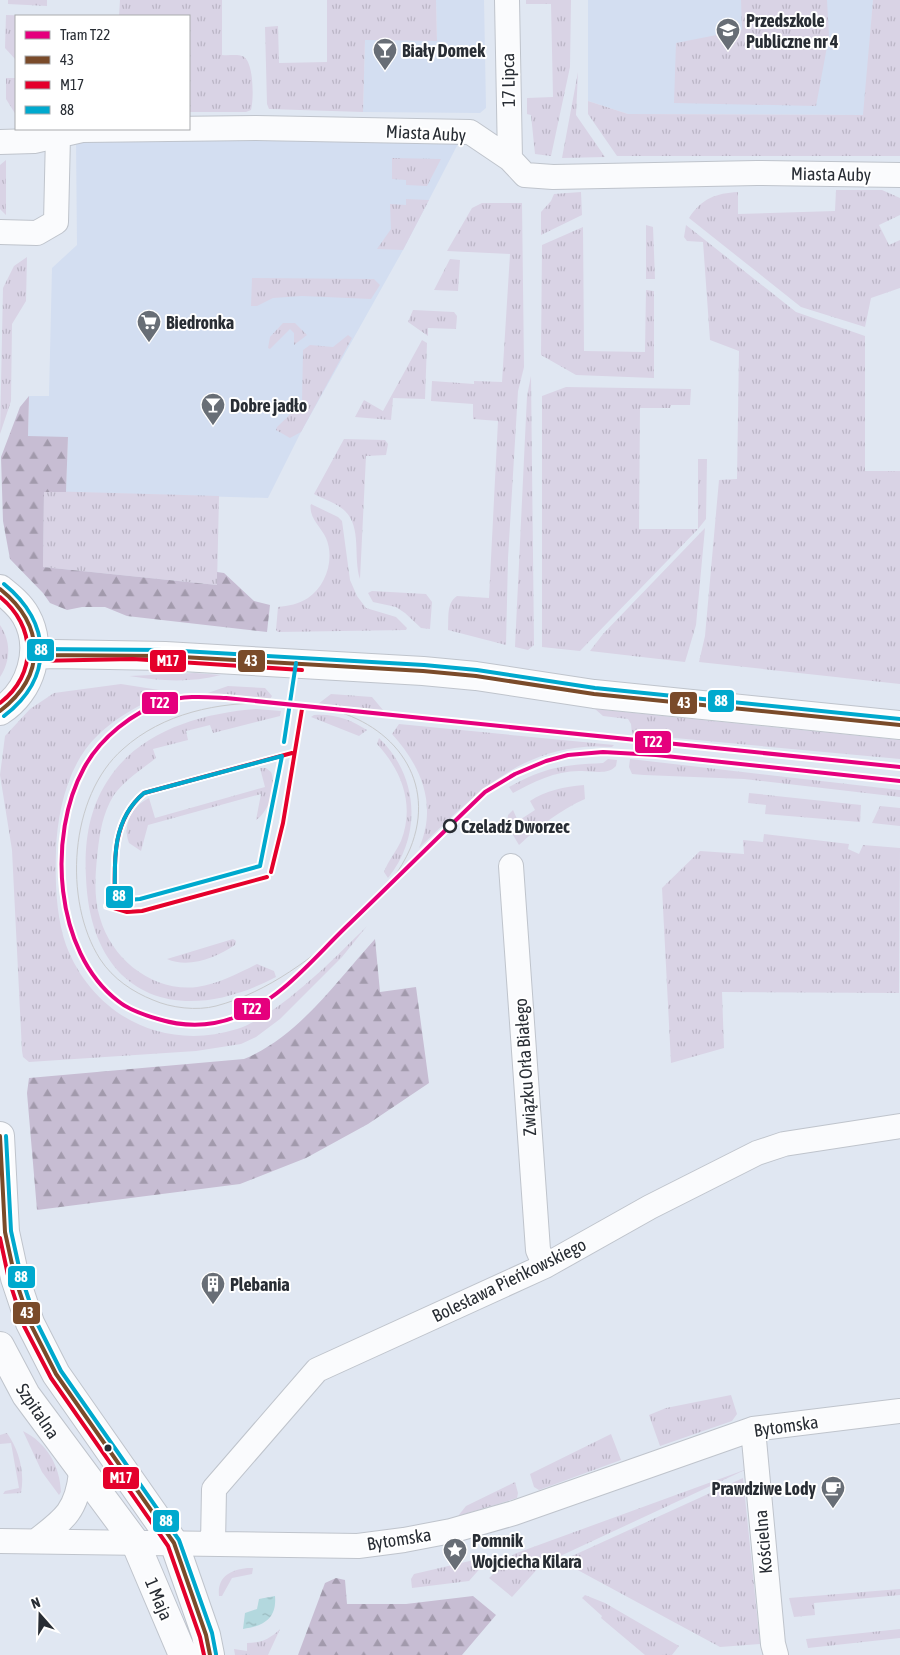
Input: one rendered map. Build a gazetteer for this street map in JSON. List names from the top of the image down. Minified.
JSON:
{"streets":{"street":["17 Lipca","Miasta Auby","Związku Orła Białego","Bolesława Pieńkowskiego","Szpitalna","Bytomska","Kościelna","1 Maja"]},"crossings":[["17 Lipca","Miasta Auby"],["Związku Orła Białego","Bolesława Pieńkowskiego"],["Bolesława Pieńkowskiego","Bytomska"],["Szpitalna","Bytomska"],["Szpitalna","1 Maja"],["Bytomska","Kościelna"],["Bytomska","1 Maja"]],"places":{"school or university":["Przedszkole Publiczne nr 4"],"bar":["Biały Domek","Dobre jadło"],"supermarket":["Biedronka"],"other":["Czeladź Dworzec"],"building":["Plebania"],"cafe":["Prawdziwe Lody"],"place":["Pomnik Wojciecha Kilara"]},"lines":["transit line 88","transit line 43","transit line M17","tram line T22"],"legend":["Tram T22","43","M17","88"],"north":"top"}
